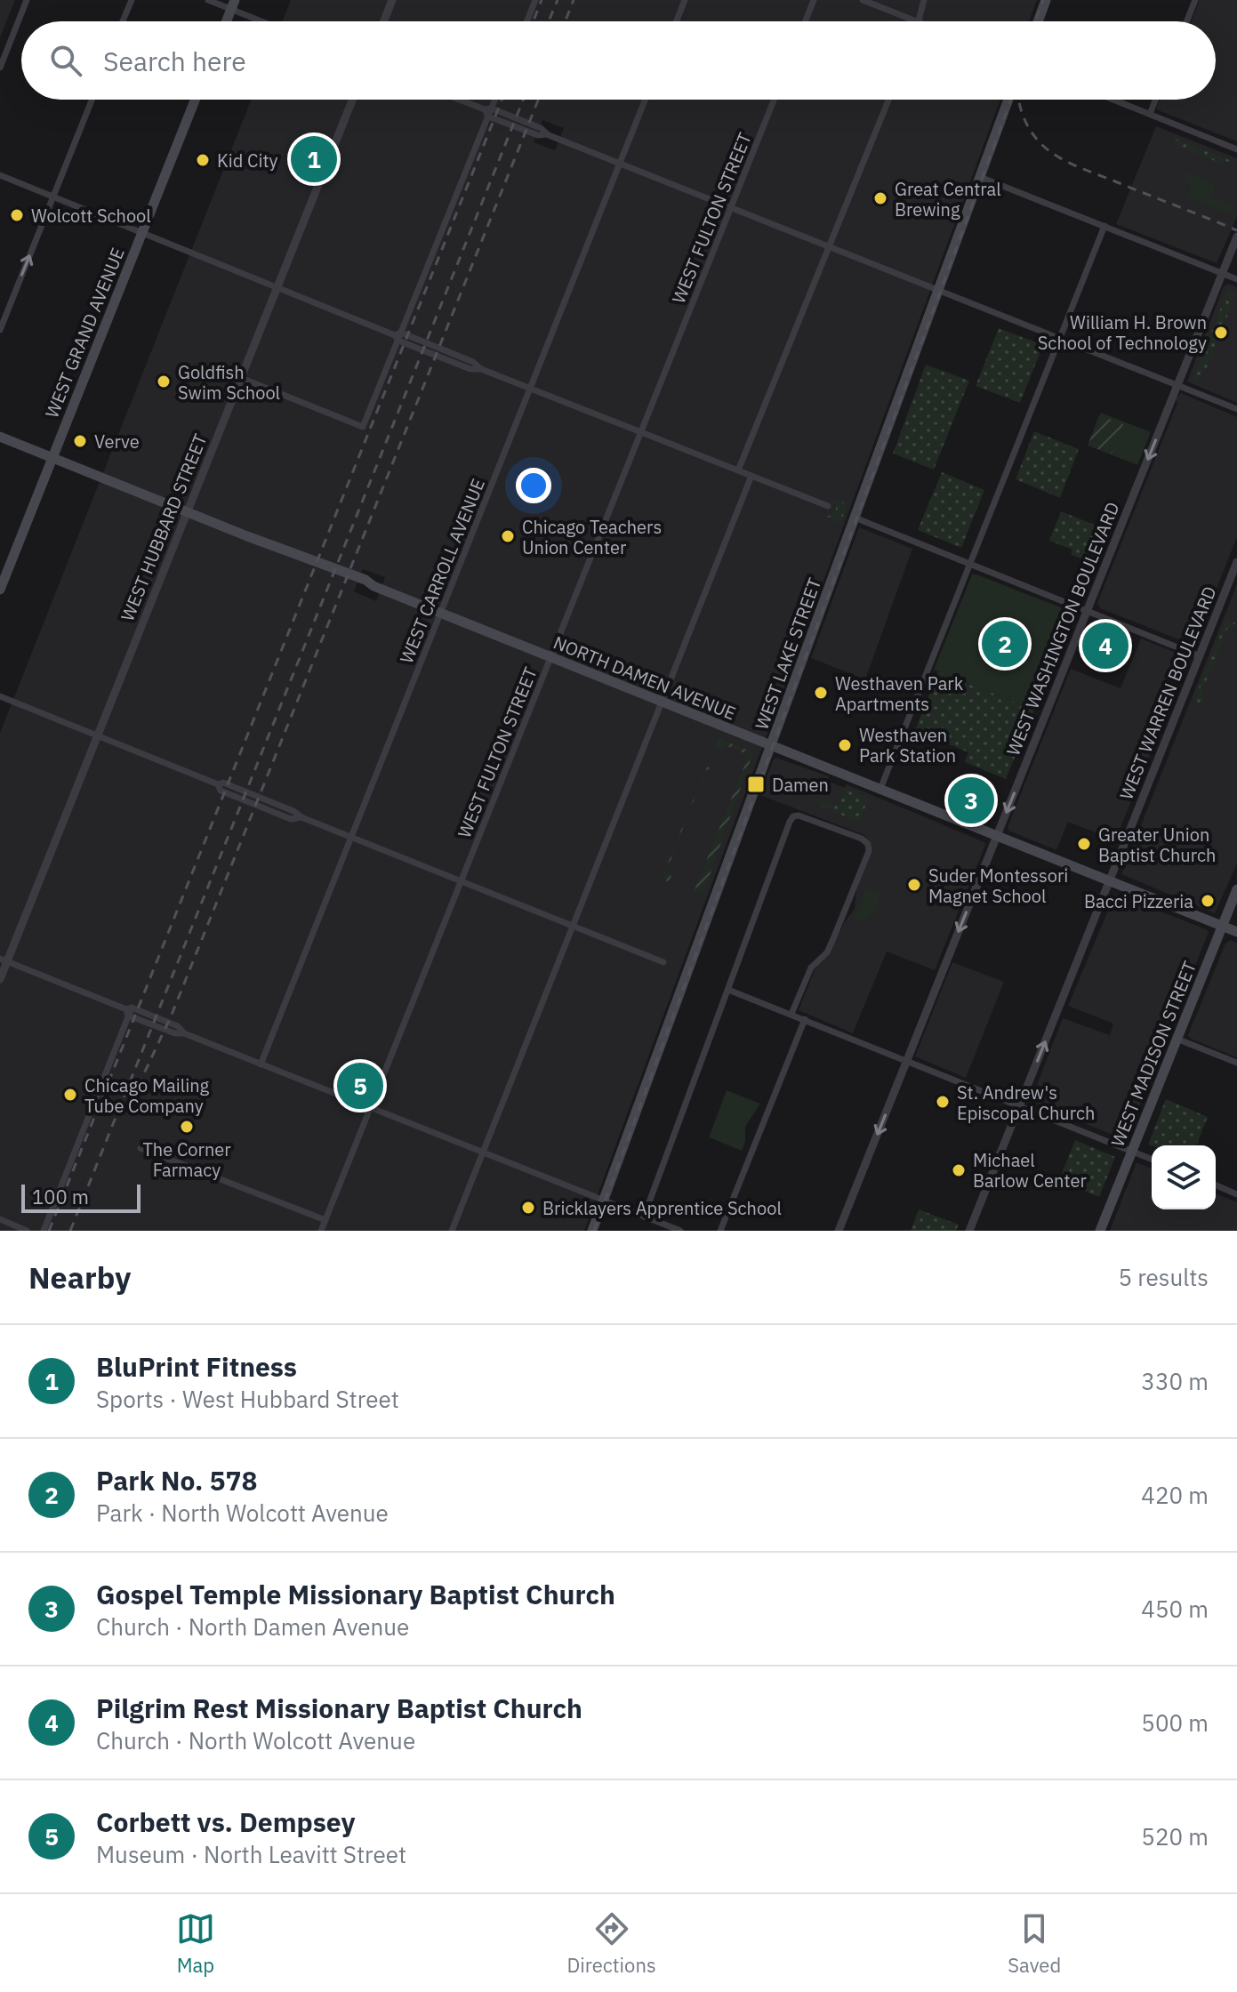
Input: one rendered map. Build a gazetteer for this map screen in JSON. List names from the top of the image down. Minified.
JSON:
{"streets":{"main road":["WEST GRAND AVENUE","WEST LAKE STREET","NORTH DAMEN AVENUE","WEST MADISON STREET"],"street":["WEST FULTON STREET","WEST HUBBARD STREET","WEST CARROLL AVENUE","WEST WASHINGTON BOULEVARD","WEST WARREN BOULEVARD"]},"crossings":[["WEST FULTON STREET","NORTH DAMEN AVENUE"],["WEST GRAND AVENUE","NORTH DAMEN AVENUE"],["WEST HUBBARD STREET","NORTH DAMEN AVENUE"],["WEST CARROLL AVENUE","NORTH DAMEN AVENUE"],["WEST WASHINGTON BOULEVARD","NORTH DAMEN AVENUE"],["WEST LAKE STREET","NORTH DAMEN AVENUE"],["NORTH DAMEN AVENUE","WEST WARREN BOULEVARD"],["NORTH DAMEN AVENUE","WEST MADISON STREET"]],"one_way":["WEST WASHINGTON BOULEVARD"],"places":{"other":["Kid City","Great Central Brewing","Wolcott School","William H. Brown School of Technology","Goldfish Swim School","Verve","Chicago Teachers Union Center","Westhaven Park Apartments","Westhaven Park Station","Greater Union Baptist Church","Suder Montessori Magnet School","Bacci Pizzeria","Chicago Mailing Tube Company","St. Andrew's Episcopal Church","The Corner Farmacy","Michael Barlow Center","Bricklayers Apprentice School"],"transit":["Damen"]},"scale_bar":"100 m","page":{"search":"Search here","pins":["1","2","4","3","5"],"scale":"100 m","heading":["Nearby","5 results"],"list":[{"mark":"1","name":"BluPrint Fitness","note":"Sports · West Hubbard Street","value":"330 m"},{"mark":"2","name":"Park No. 578","note":"Park · North Wolcott Avenue","value":"420 m"},{"mark":"3","name":"Gospel Temple Missionary Baptist Church","note":"Church · North Damen Avenue","value":"450 m"},{"mark":"4","name":"Pilgrim Rest Missionary Baptist Church","note":"Church · North Wolcott Avenue","value":"500 m"},{"mark":"5","name":"Corbett vs. Dempsey","note":"Museum · North Leavitt Street","value":"520 m"}],"nav":["Map","Directions","Saved"]}}
